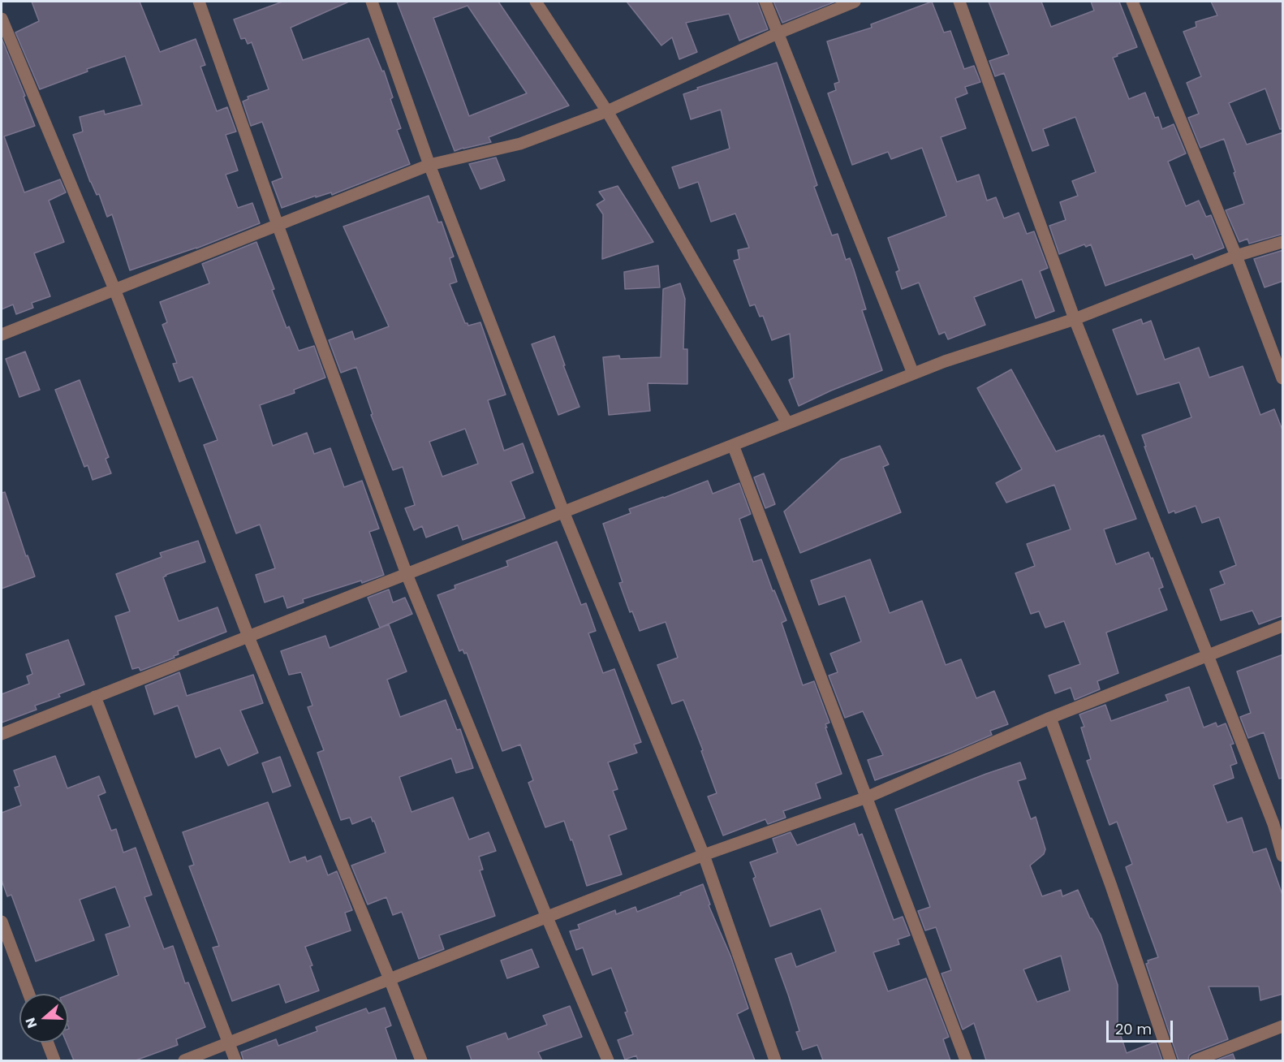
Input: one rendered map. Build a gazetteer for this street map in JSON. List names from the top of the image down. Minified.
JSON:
{"scale_bar":"20 m","north":"left"}
